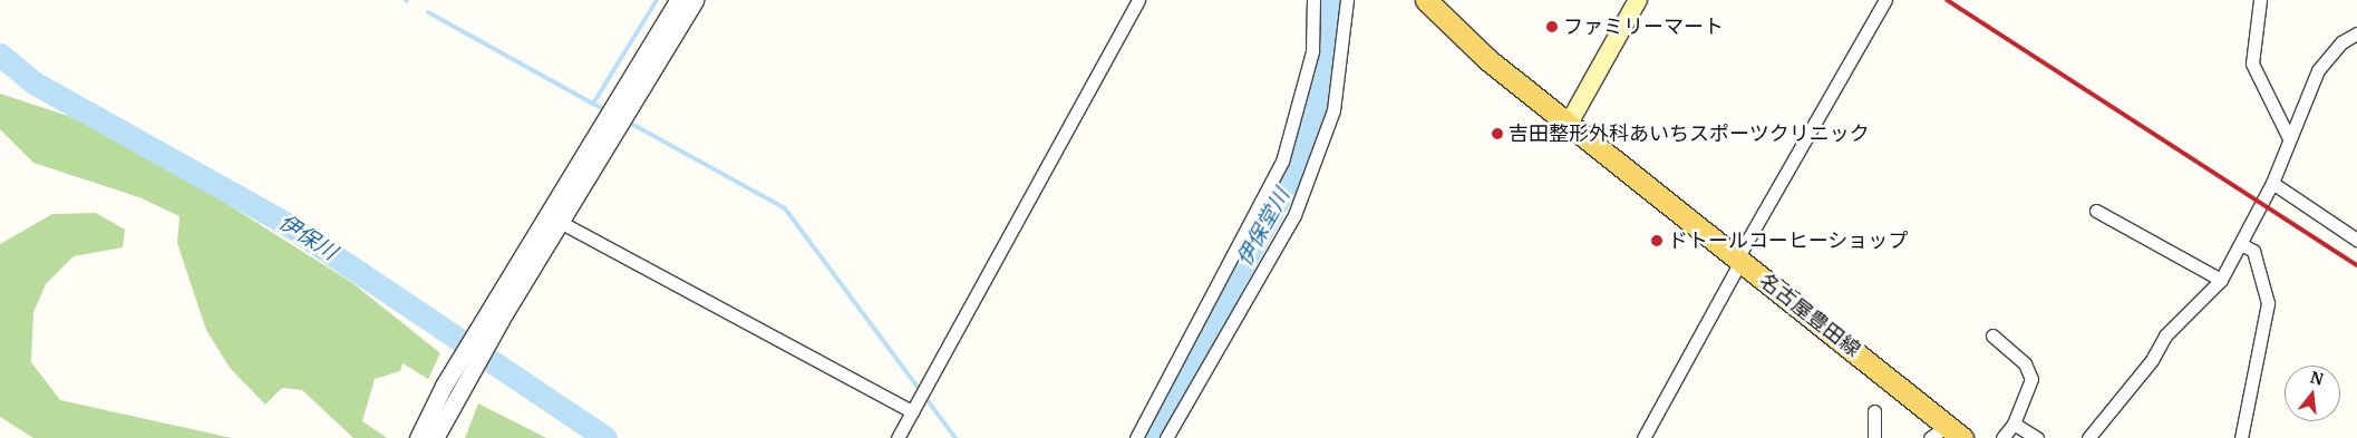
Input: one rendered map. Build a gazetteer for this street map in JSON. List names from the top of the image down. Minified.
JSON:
{"streets":{"main road":["名古屋豊田線"]},"water":["伊保堂川","伊保川"],"places":["ファミリーマート","吉田整形外科あいちスポーツクリニック","ドトールコーヒーショップ"],"north":"top"}
